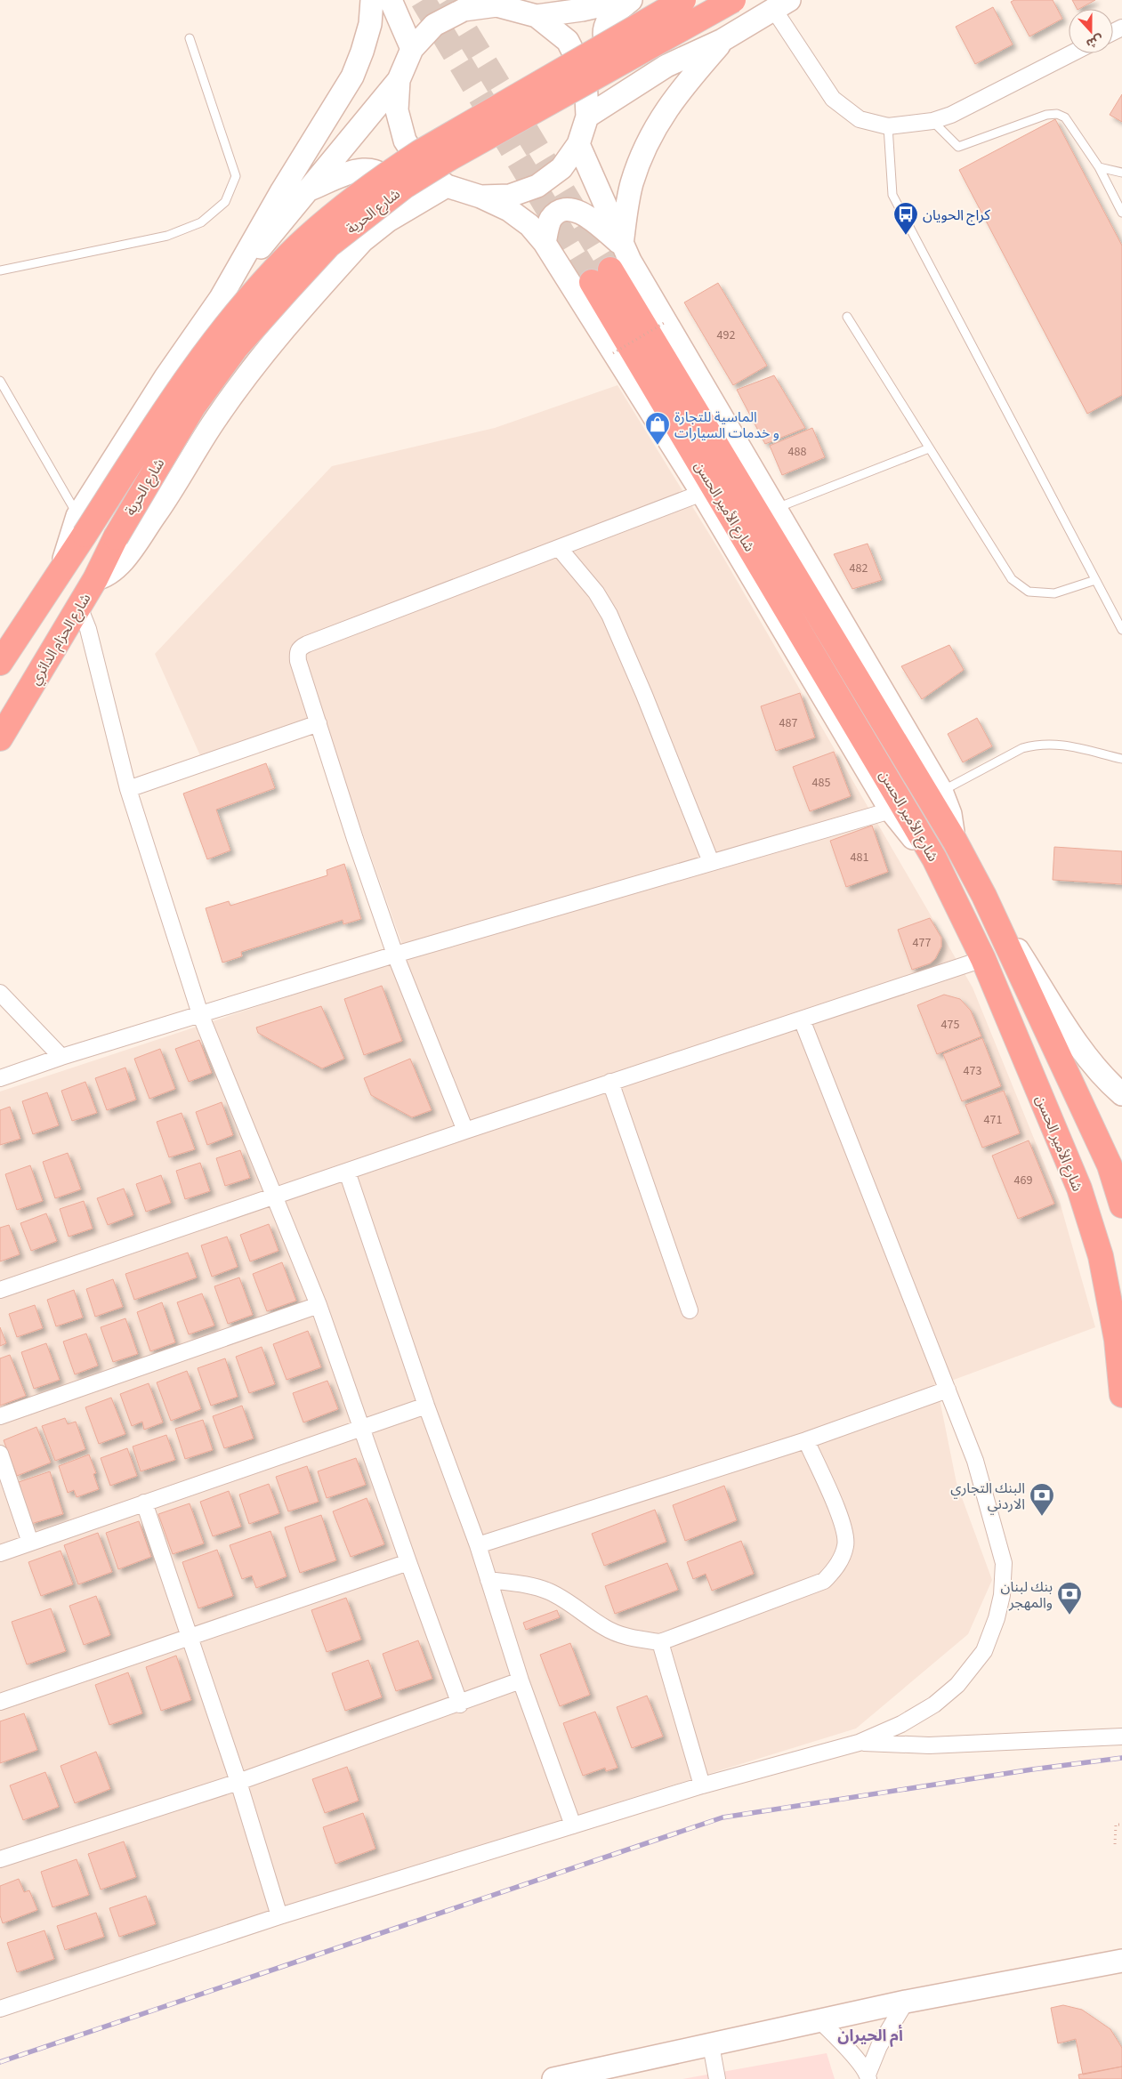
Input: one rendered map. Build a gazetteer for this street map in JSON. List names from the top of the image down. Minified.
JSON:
{"streets":{"highway":["شارع الحرية","شارع الأمير الحسن","شارع الحزام الدائري"]},"crossings":[["شارع الحرية","شارع الحزام الدائري"]],"districts":["أم الحيران"],"places":{"bus stop":["كراج الحويان"],"shop":["الماسية للتجارة و خدمات السيارات"],"bank":["البنك التجاري الاردني","بنك لبنان والمهجر"]},"house_numbers":["492","488","482","487","485","481","477","475","473","471","469"],"north":"bottom"}
